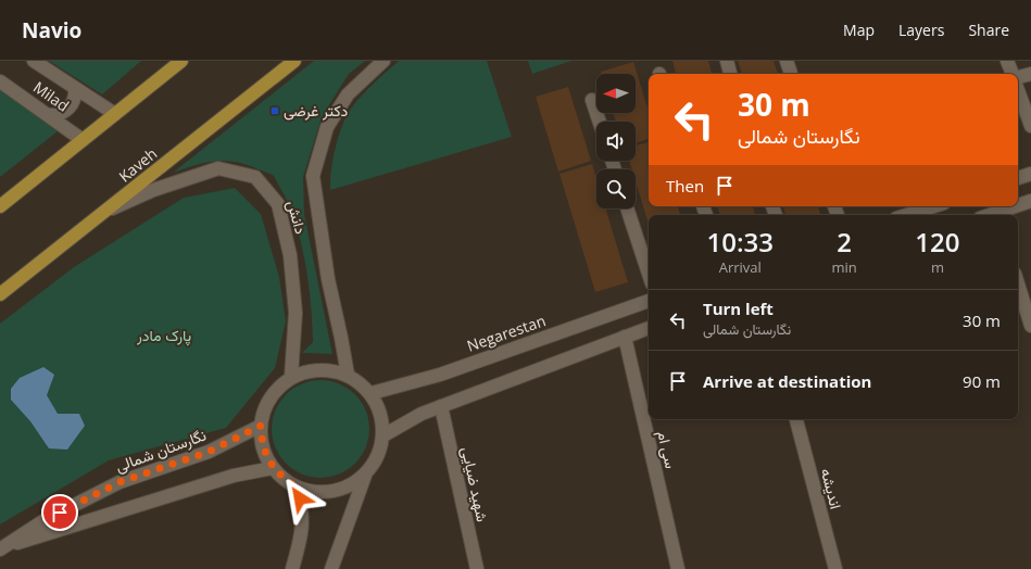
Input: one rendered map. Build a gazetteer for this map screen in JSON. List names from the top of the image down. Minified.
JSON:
{"streets":{"main road":["Milad","Kaveh","دانش","Negarestan","سی ام","نگارستان شمالی","شهید ضیایی","اندیشه"]},"crossings":[["Kaveh","دانش"],["دانش","Negarestan"],["دانش","نگارستان شمالی"],["Negarestan","نگارستان شمالی"]],"parks":["پارک مادر"],"places":{"transit":["دکتر غرضی"]},"north":"left","page":{"header":"Navio","nav":["Map","Layers","Share"],"turn":["30 m","نگارستان شمالی"],"then":"Then","eta":["10:33","Arrival","2","min","120","m"],"list":[{"name":"Turn left","note":"نگارستان شمالی","value":"30 m"},{"name":"Arrive at destination","value":"90 m"}]}}
